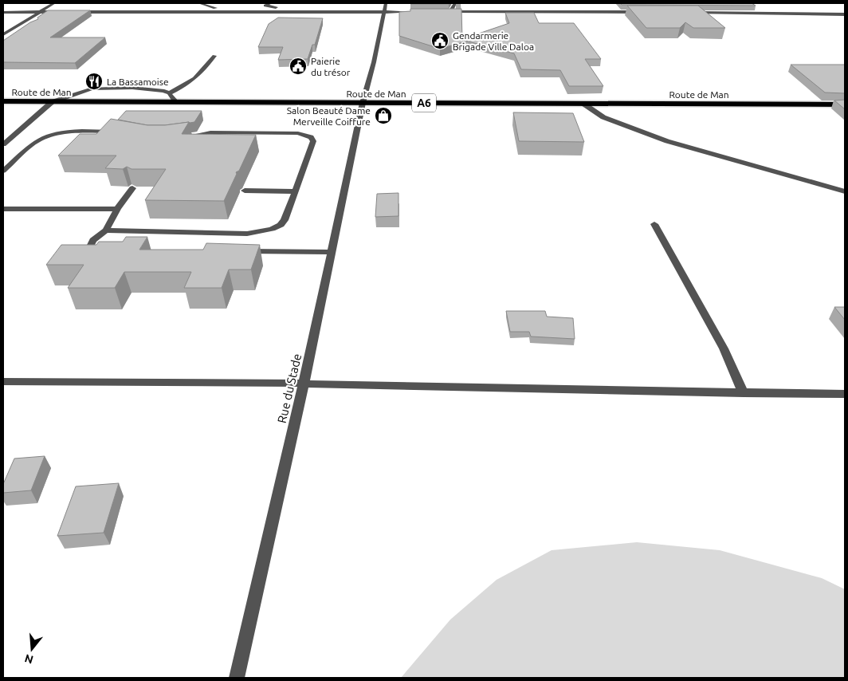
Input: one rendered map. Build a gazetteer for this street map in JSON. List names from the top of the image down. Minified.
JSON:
{"streets":{"highway":["Route de Man","A6"],"street":["Rue du Stade"]},"crossings":[["Route de Man","Rue du Stade"]],"places":{"public building":["Gendarmerie Brigade Ville Daloa","Paierie du trésor"],"restaurant":["La Bassamoise"],"shop":["Salon Beauté Dame Merveille Coiffure"]},"north":"bottom"}
